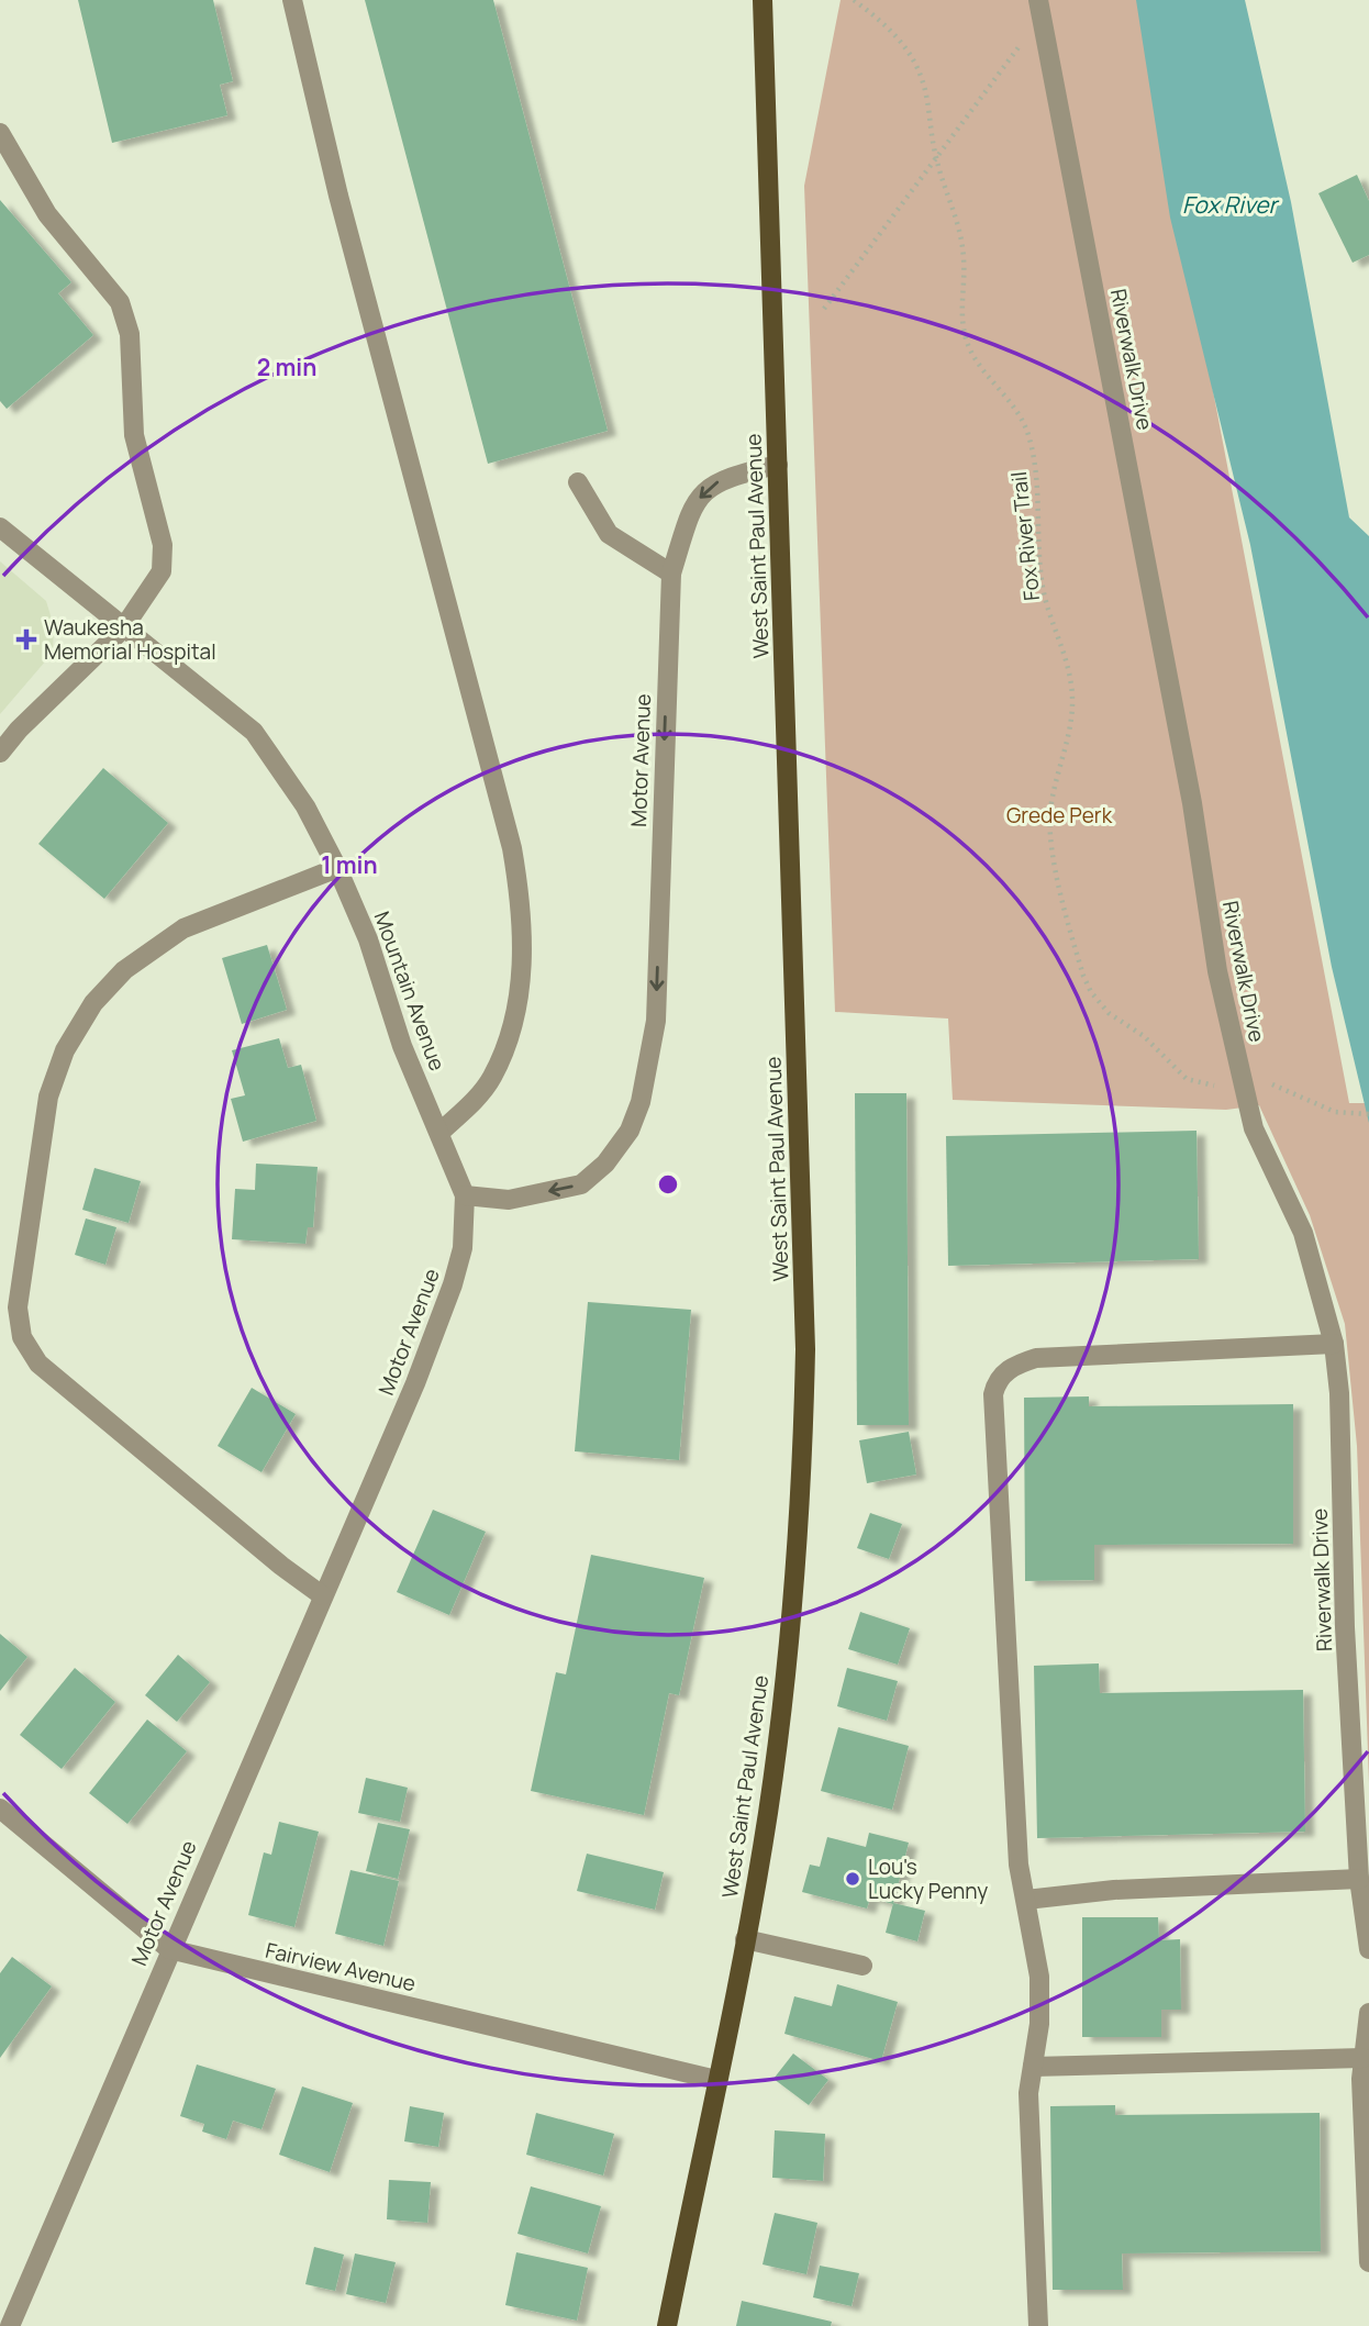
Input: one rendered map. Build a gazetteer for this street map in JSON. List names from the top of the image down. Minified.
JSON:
{"streets":{"main road":["West Saint Paul Avenue"],"street":["Riverwalk Drive","Motor Avenue","Mountain Avenue","Fairview Avenue"],"path":["Fox River Trail"]},"crossings":[["West Saint Paul Avenue","Motor Avenue"],["West Saint Paul Avenue","Fairview Avenue"],["Motor Avenue","Mountain Avenue"],["Motor Avenue","Fairview Avenue"]],"one_way":["Motor Avenue"],"water":["Fox River"],"parks":["Grede Perk"],"places":{"health":["Waukesha Memorial Hospital"],"other":["Lou's Lucky Penny"]},"rings":["2 min","1 min"]}
